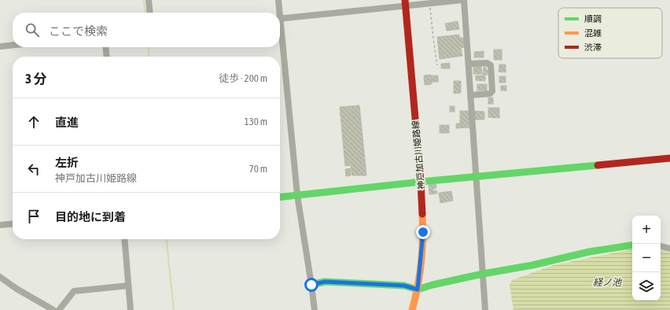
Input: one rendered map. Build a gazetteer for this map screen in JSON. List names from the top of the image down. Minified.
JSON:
{"streets":{"street":["神戸加古川姫路線"]},"water":["経ノ池"],"legend":["順調","混雑","渋滞"],"page":{"search":"ここで検索","heading":["3 分","徒歩 · 200 m"],"list":[["直進","130 m"],["左折","神戸加古川姫路線","70 m"],"目的地に到着"],"map_buttons":["+","−"]}}
